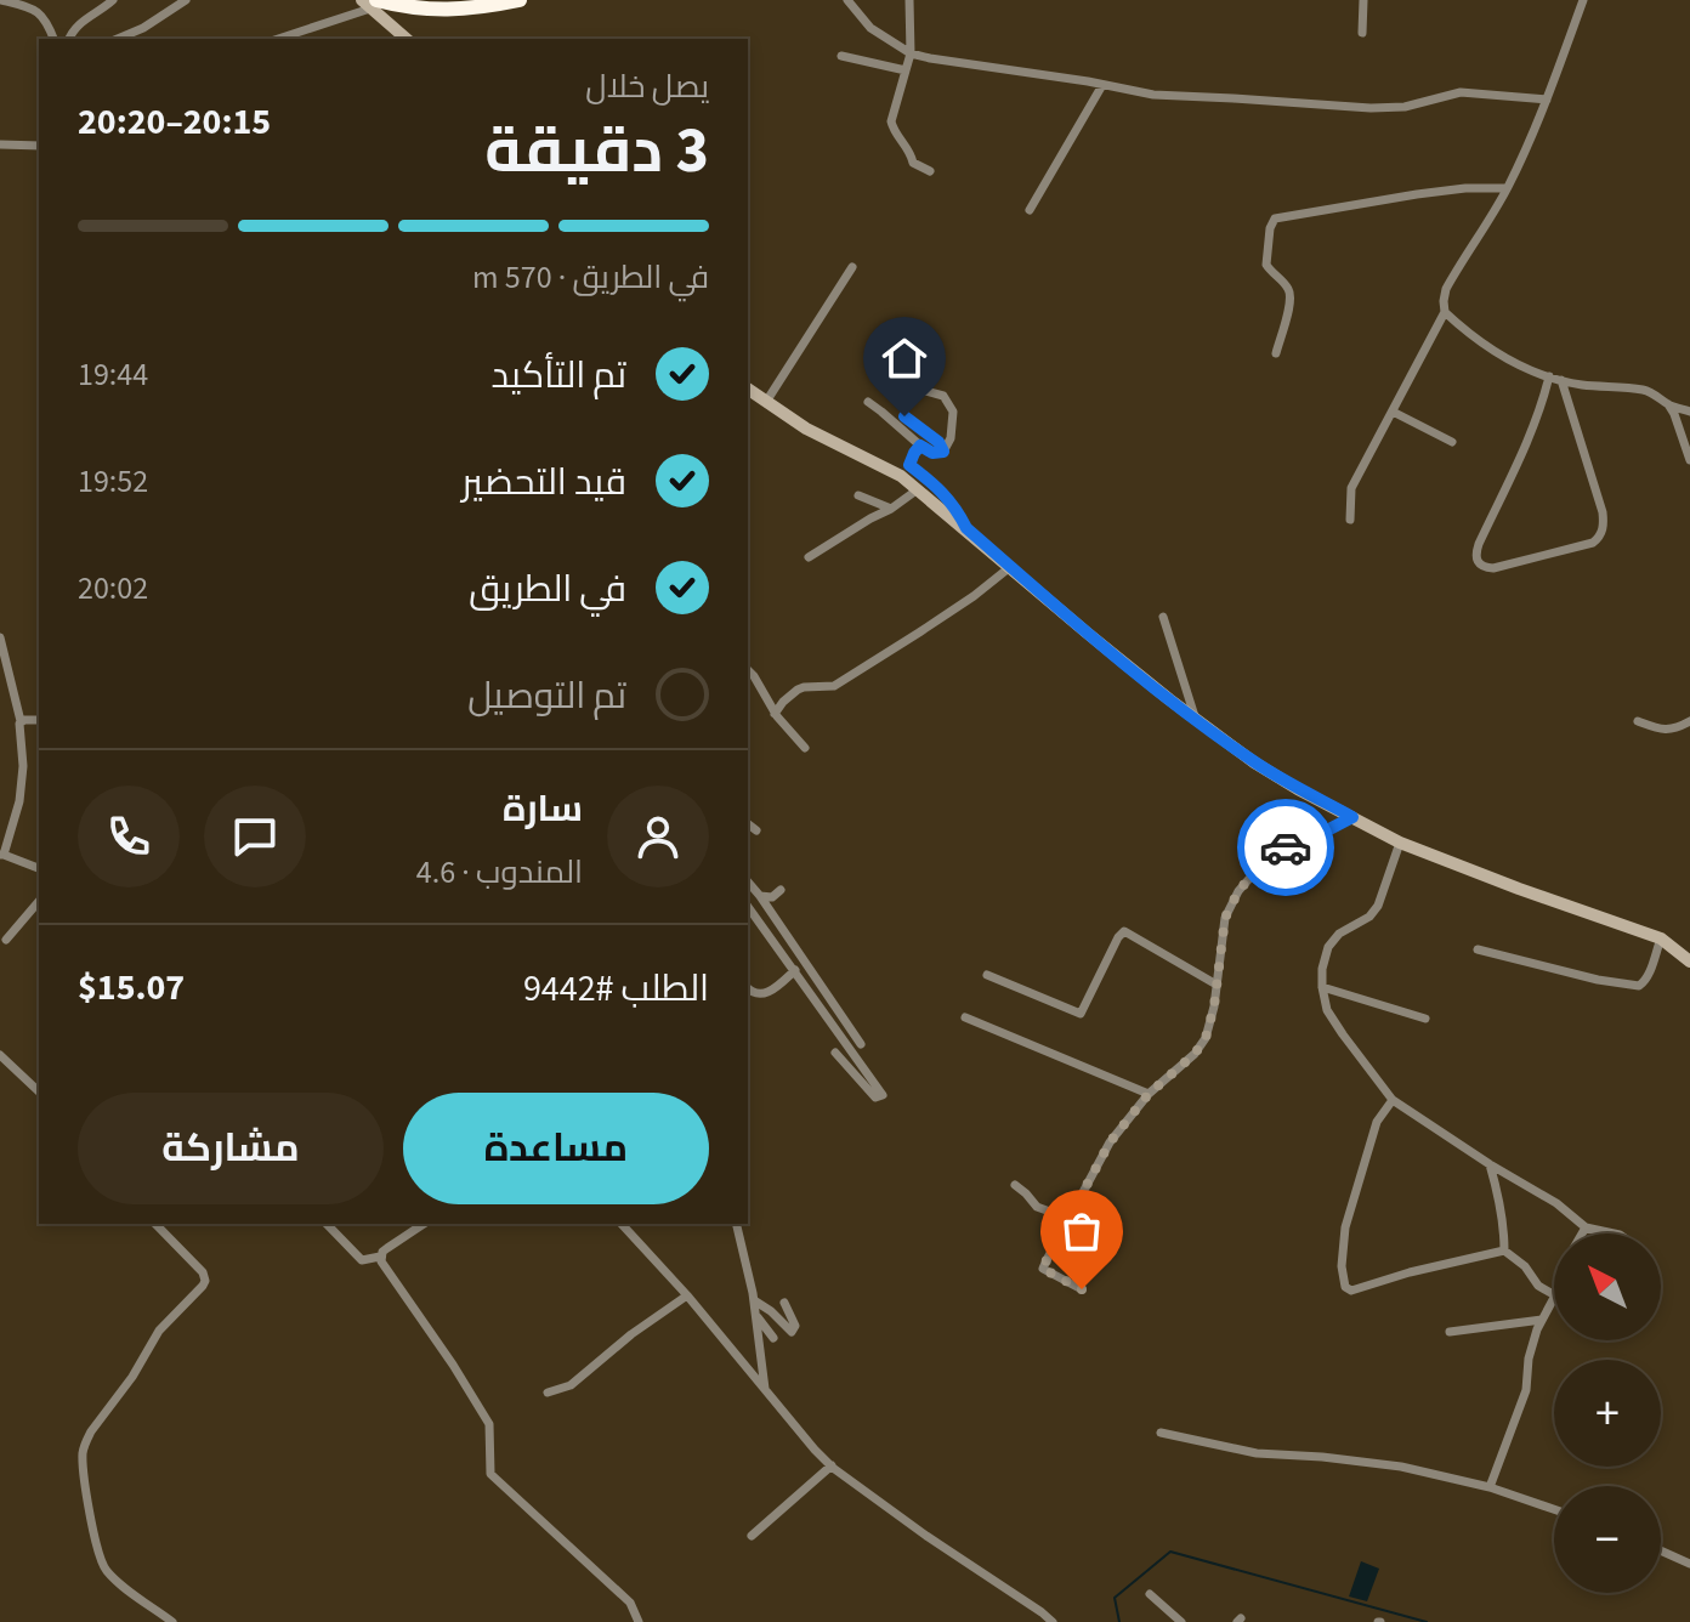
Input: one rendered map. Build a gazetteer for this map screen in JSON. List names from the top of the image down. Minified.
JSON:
{"north":"top left","page":{"heading":["3 دقيقة","يصل خلال","20:15–20:20"],"panel":["سارة","المندوب · 4.6","الطلب #9442","$15.07"],"bar":"في الطريق · 570 m","list":[["تم التأكيد","19:44"],["قيد التحضير","19:52"],["في الطريق","20:02"],"تم التوصيل"],"buttons":["مساعدة","مشاركة"],"map_buttons":["+","−"]}}
